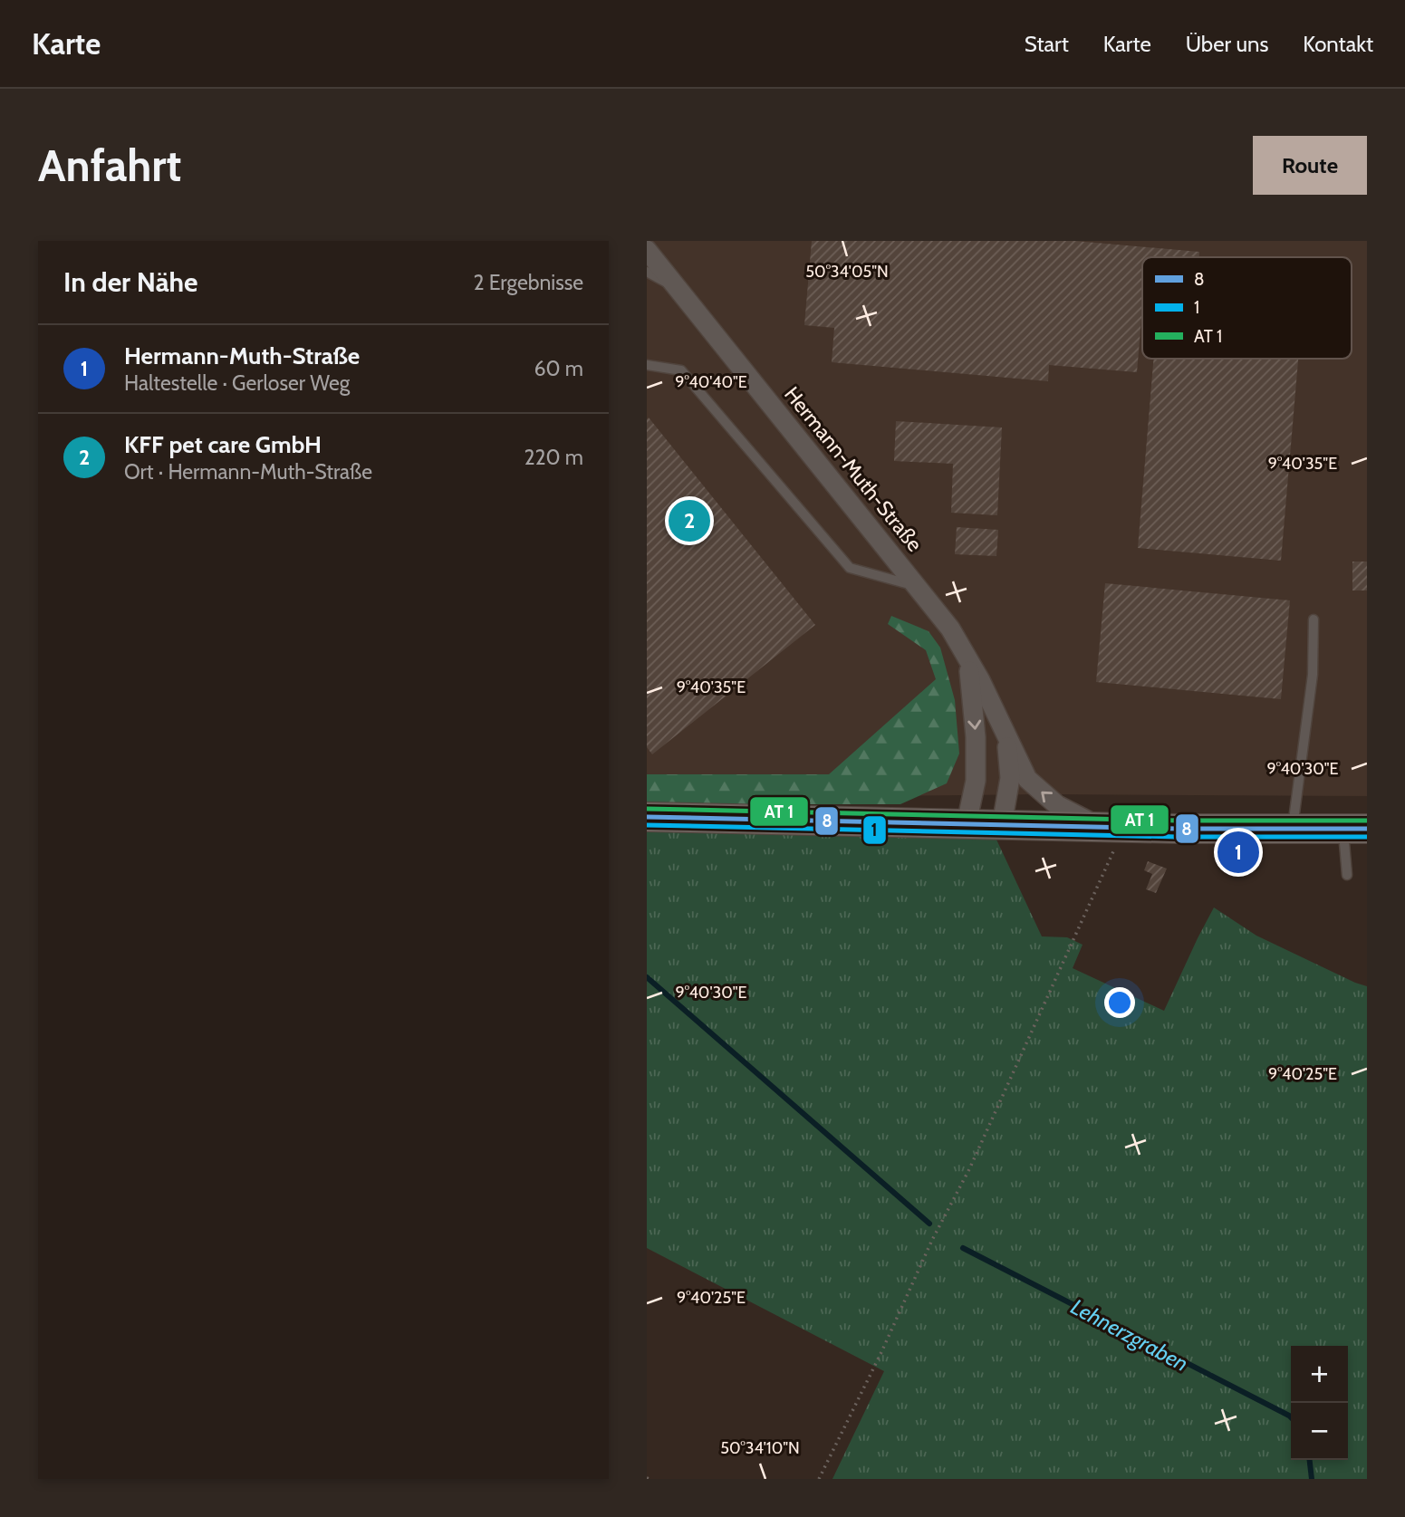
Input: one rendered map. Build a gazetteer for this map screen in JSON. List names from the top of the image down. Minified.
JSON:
{"streets":{"street":["Hermann-Muth-Straße"]},"water":["Lehnerzgraben"],"lines":["transit line 8","transit line 1"],"legend":["8","1","AT 1"],"page":{"header":"Karte","nav":["Start","Karte","Über uns","Kontakt"],"buttons":"Route","title":"Anfahrt","heading":["In der Nähe","2 Ergebnisse"],"list":[{"mark":"1","name":"Hermann-Muth-Straße","note":"Haltestelle · Gerloser Weg","value":"60 m"},{"mark":"2","name":"KFF pet care GmbH","note":"Ort · Hermann-Muth-Straße","value":"220 m"}],"pins":["2","1"],"map_buttons":["+","−"]},"coordinates":["50°34'05\"N","9°40'40\"E","9°40'35\"E","9°40'30\"E","9°40'25\"E","50°34'10\"N"]}
